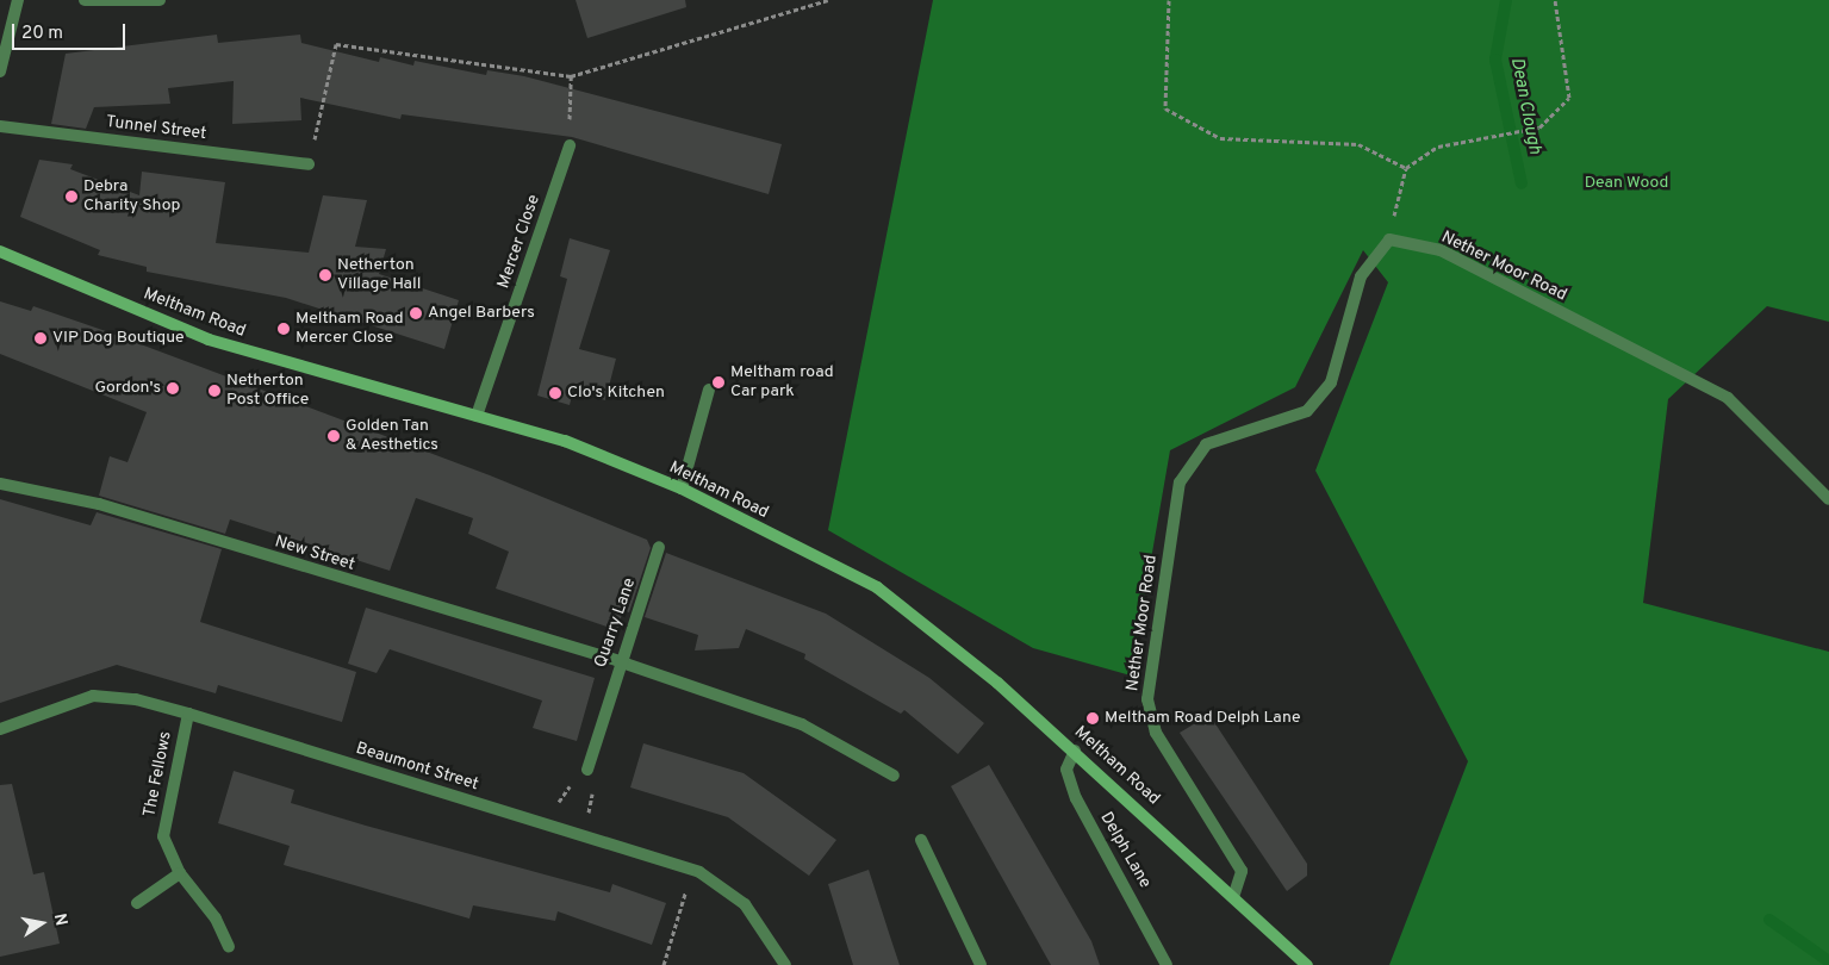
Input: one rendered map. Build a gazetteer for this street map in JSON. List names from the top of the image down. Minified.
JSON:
{"streets":{"main road":["Meltham Road"],"street":["Tunnel Street","Mercer Close","Nether Moor Road","New Street","Quarry Lane","Beaumont Street","The Fellows","Delph Lane"]},"crossings":[["Mercer Close","Meltham Road"],["Nether Moor Road","Meltham Road"],["Meltham Road","Delph Lane"],["New Street","Quarry Lane"],["Beaumont Street","The Fellows"]],"water":["Dean Clough"],"parks":["Dean Wood"],"places":["Debra Charity Shop","Netherton Village Hall","Angel Barbers","Meltham Road Mercer Close","VIP Dog Boutique","Meltham road Car park","Gordon's","Netherton Post Office","Clo's Kitchen","Golden Tan & Aesthetics","Meltham Road Delph Lane"],"scale_bar":"20 m","north":"right"}
